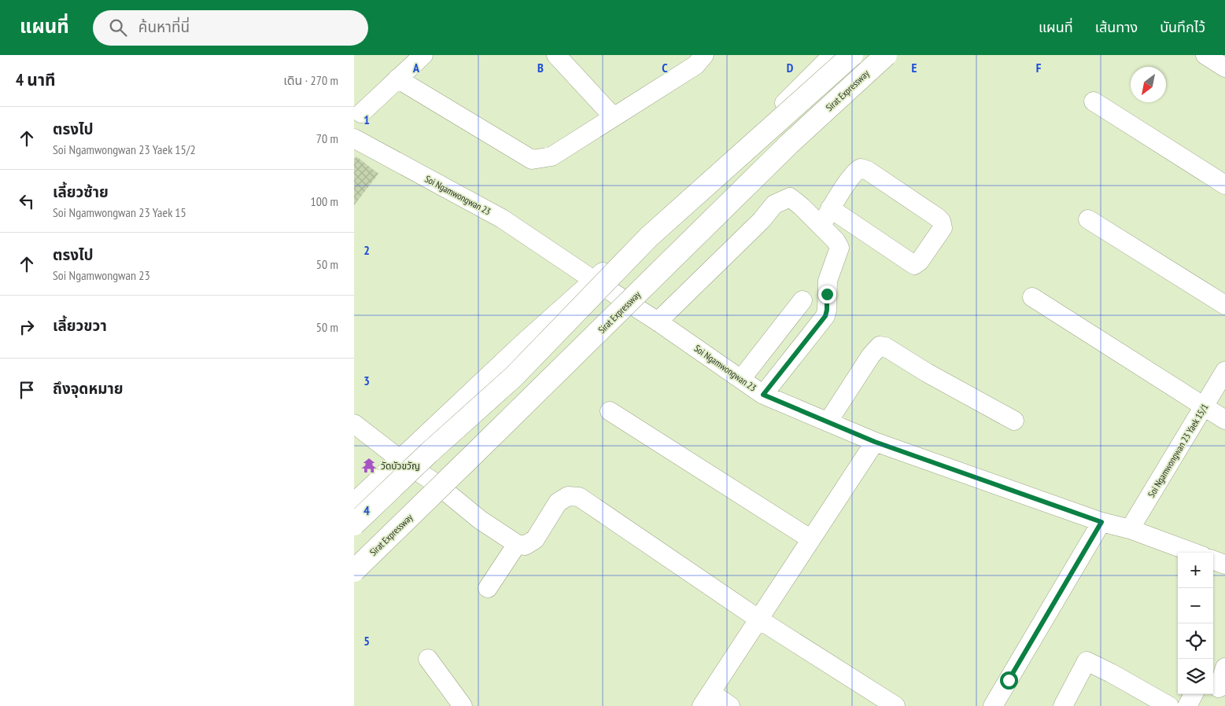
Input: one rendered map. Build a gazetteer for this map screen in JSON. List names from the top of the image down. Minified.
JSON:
{"streets":{"highway":["Sirat Expressway"],"street":["Soi Ngamwongwan 23","Soi Ngamwongwan 23 Yaek 15/1"]},"crossings":[["Soi Ngamwongwan 23","Soi Ngamwongwan 23 Yaek 15/1"]],"places":{"temple":["วัดบัวขวัญ"]},"north":"bottom left","page":{"header":"แผนที่","search":"ค้นหาที่นี่","nav":["แผนที่","เส้นทาง","บันทึกไว้"],"heading":["4 นาที","เดิน · 270 m"],"list":[["ตรงไป","Soi Ngamwongwan 23 Yaek 15/2","70 m"],["เลี้ยวซ้าย","Soi Ngamwongwan 23 Yaek 15","100 m"],["ตรงไป","Soi Ngamwongwan 23","50 m"],["เลี้ยวขวา","50 m"],"ถึงจุดหมาย"],"map_buttons":["+","−"]},"grid":{"columns":["A","B","C","D","E","F"],"rows":["1","2","3","4","5"]}}
